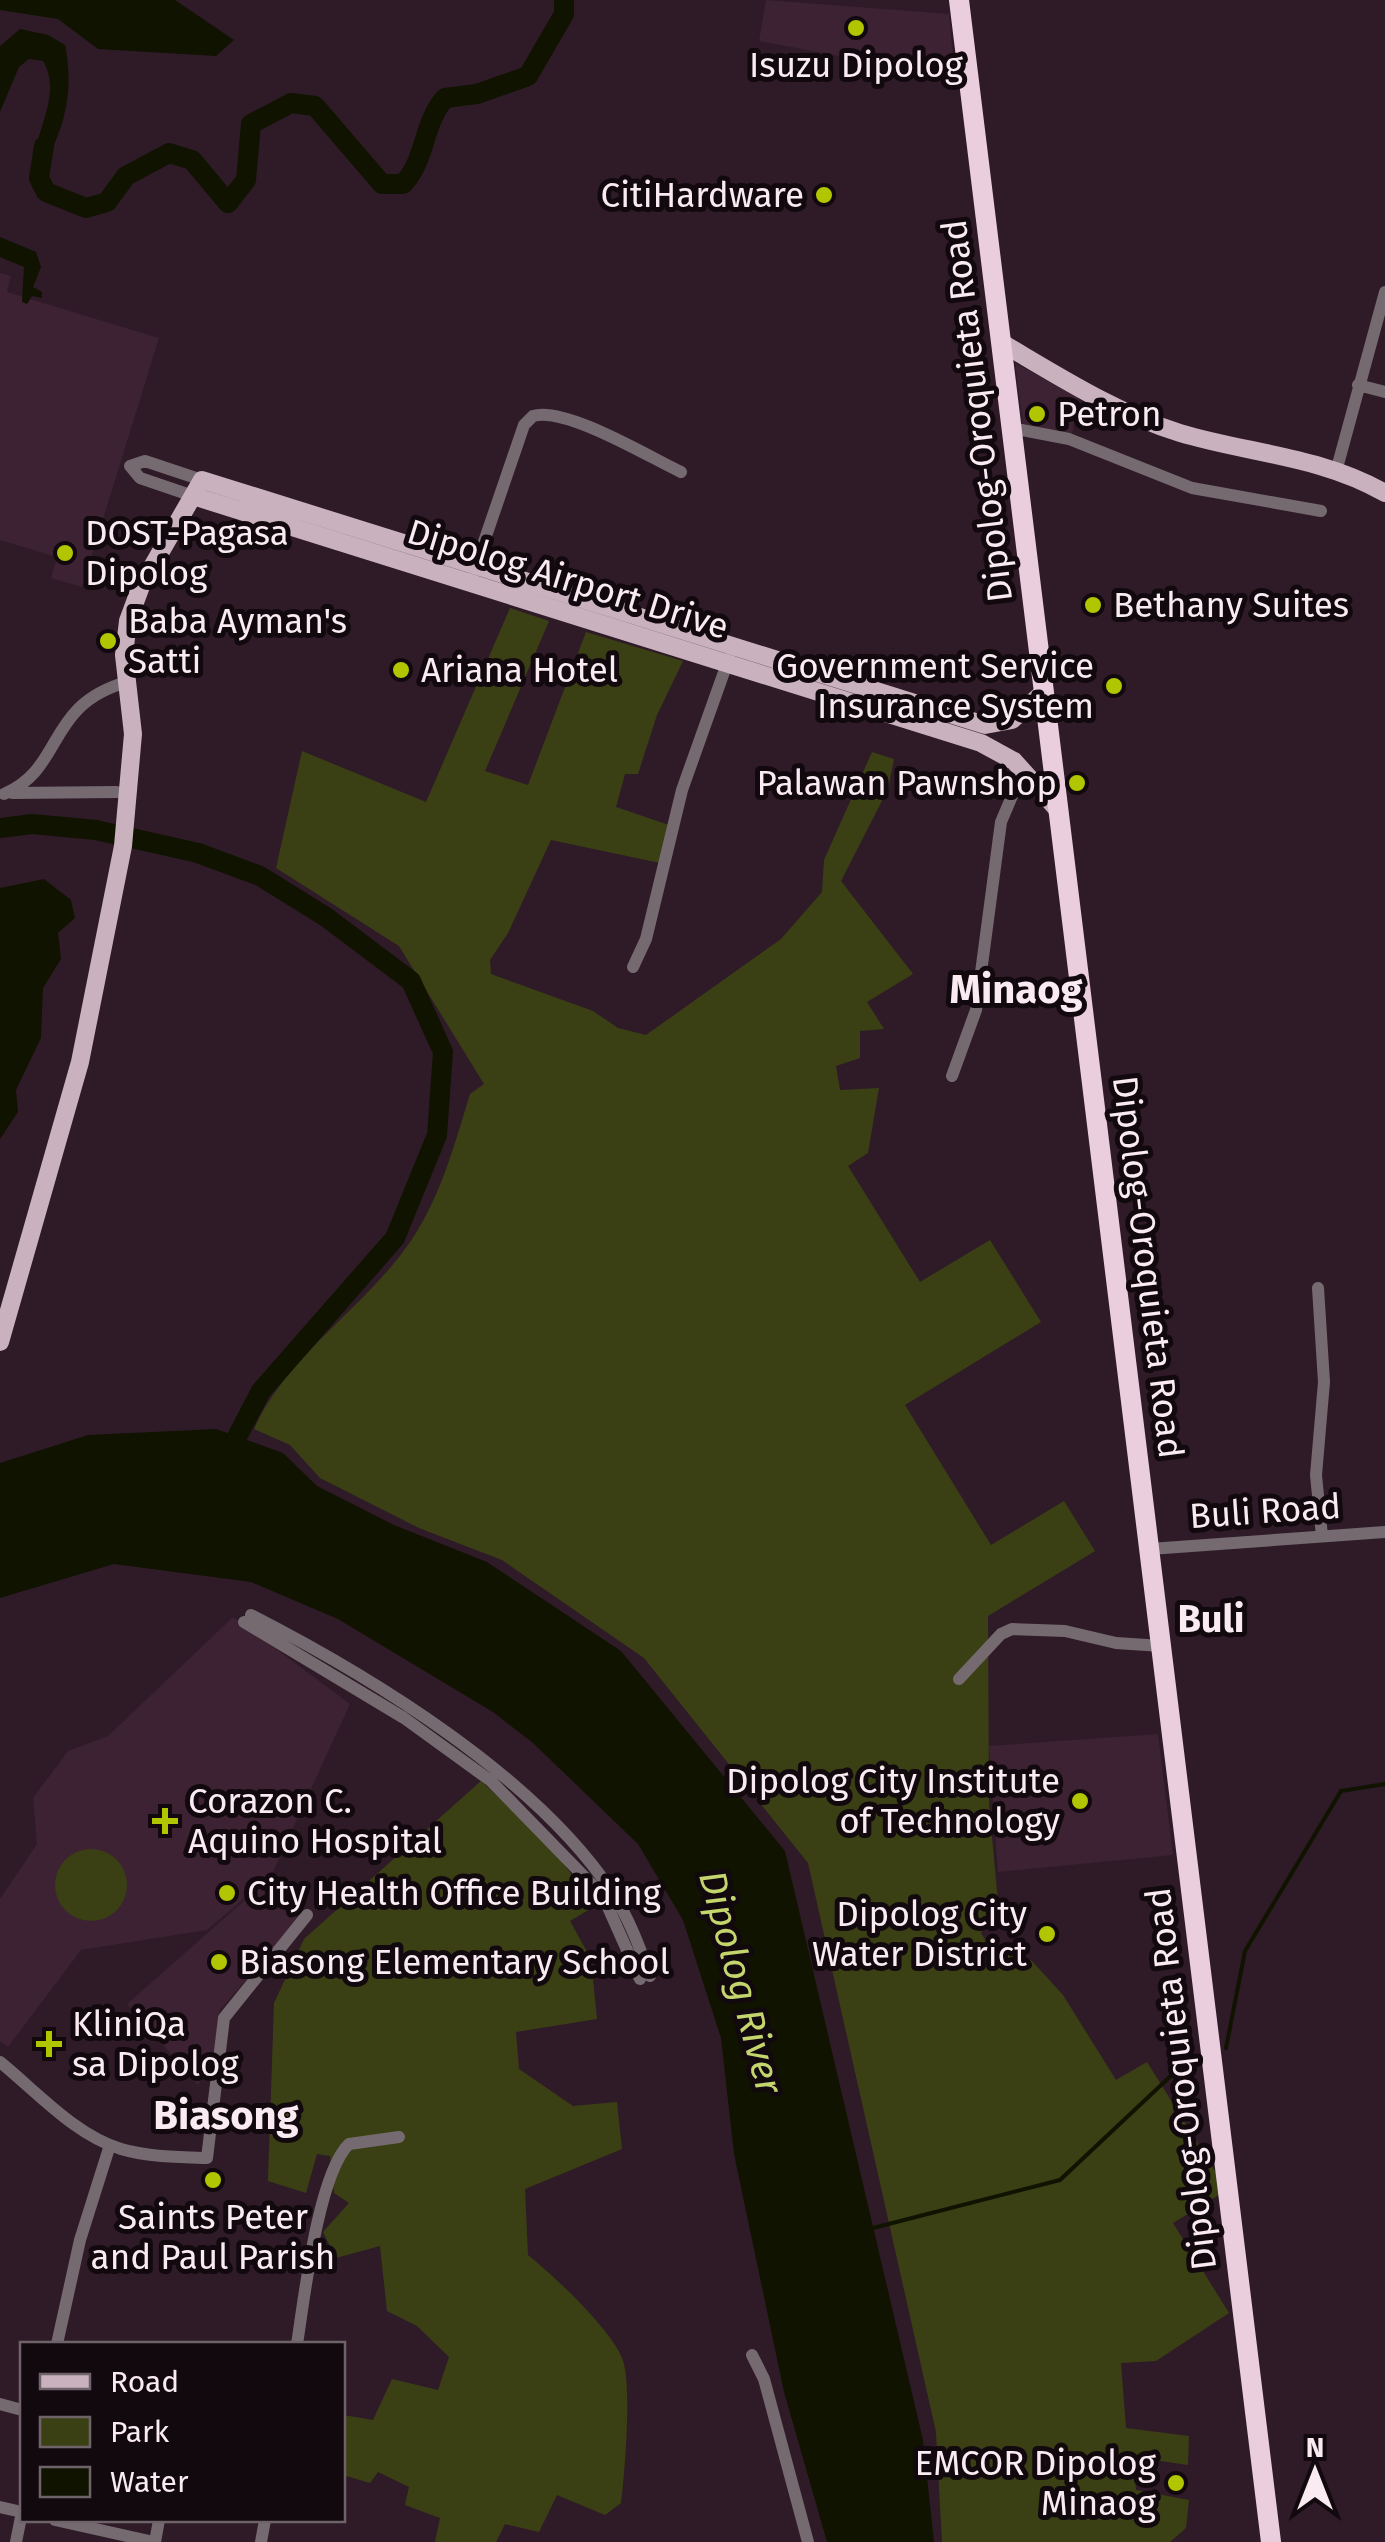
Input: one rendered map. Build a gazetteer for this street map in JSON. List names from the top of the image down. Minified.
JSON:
{"streets":{"highway":["Dipolog-Oroquieta Road"],"main road":["Dipolog Airport Drive"],"street":["Buli Road"]},"crossings":[["Dipolog-Oroquieta Road","Dipolog Airport Drive"],["Dipolog-Oroquieta Road","Buli Road"]],"districts":["Minaog","Buli","Biasong"],"water":["Dipolog River"],"places":{"other":["Isuzu Dipolog","CitiHardware","Petron","DOST-Pagasa Dipolog","Bethany Suites","Baba Ayman's Satti","Ariana Hotel","Government Service Insurance System","Palawan Pawnshop","Dipolog City Institute of Technology","City Health Office Building","Dipolog City Water District","Biasong Elementary School","Saints Peter and Paul Parish","EMCOR Dipolog Minaog"],"health":["Corazon C. Aquino Hospital","KliniQa sa Dipolog"]},"legend":["Road","Park","Water"],"north":"top"}
